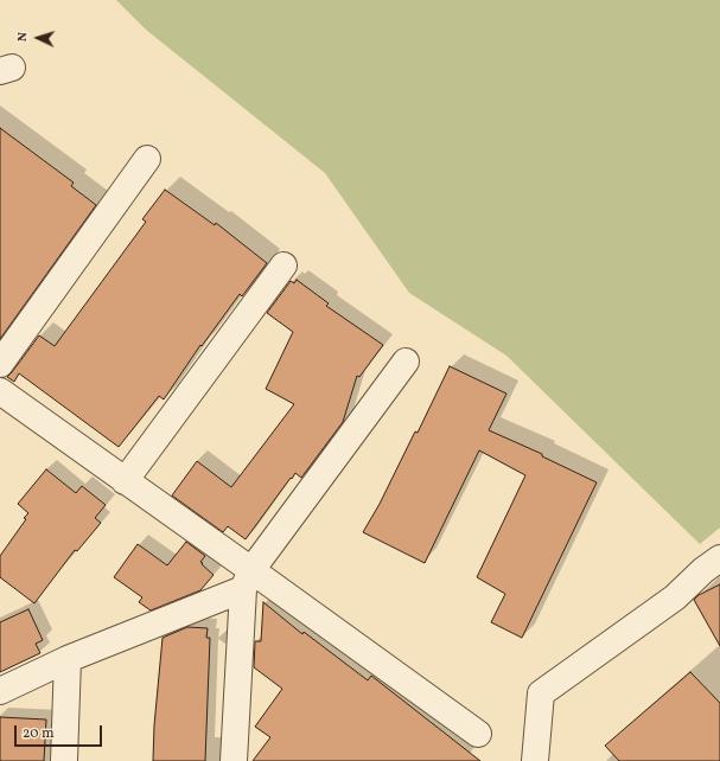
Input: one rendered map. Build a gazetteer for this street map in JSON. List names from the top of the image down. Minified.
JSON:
{"scale_bar":"20 m","north":"left"}
